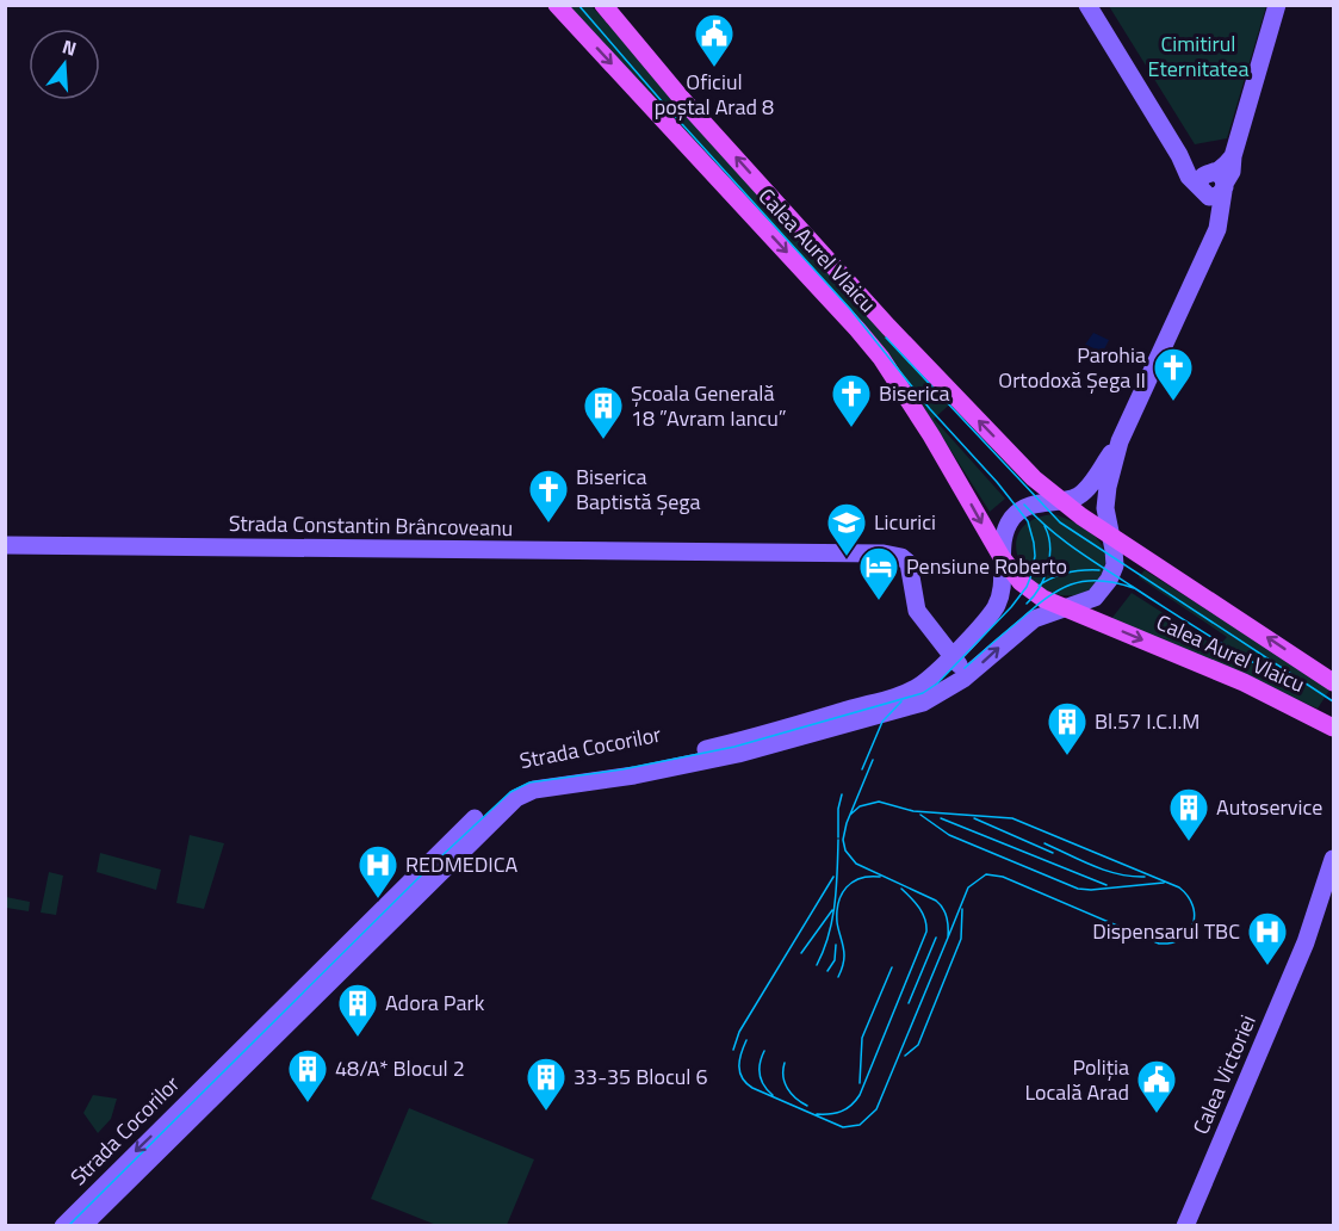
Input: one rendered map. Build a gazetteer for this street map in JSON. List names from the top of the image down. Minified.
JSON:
{"streets":{"main road":["Calea Aurel Vlaicu","Strada Constantin Brâncoveanu","Strada Cocorilor","Calea Victoriei"]},"crossings":[["Calea Aurel Vlaicu","Strada Cocorilor"],["Strada Constantin Brâncoveanu","Strada Cocorilor"]],"parks":["Cimitirul Eternitatea"],"places":{"public building":["Oficiul poștal Arad 8","Poliția Locală Arad"],"church":["Parohia Ortodoxă Șega II","Biserica","Biserica Baptistă Șega"],"building":["Școala Generală 18 ”Avram Iancu”","Bl.57 I.C.I.M","Autoservice","Adora Park","48/A* Blocul 2","33-35 Blocul 6"],"school or university":["Licurici"],"hotel":["Pensiune Roberto"],"hospital":["REDMEDICA","Dispensarul TBC"]},"north":"top"}
